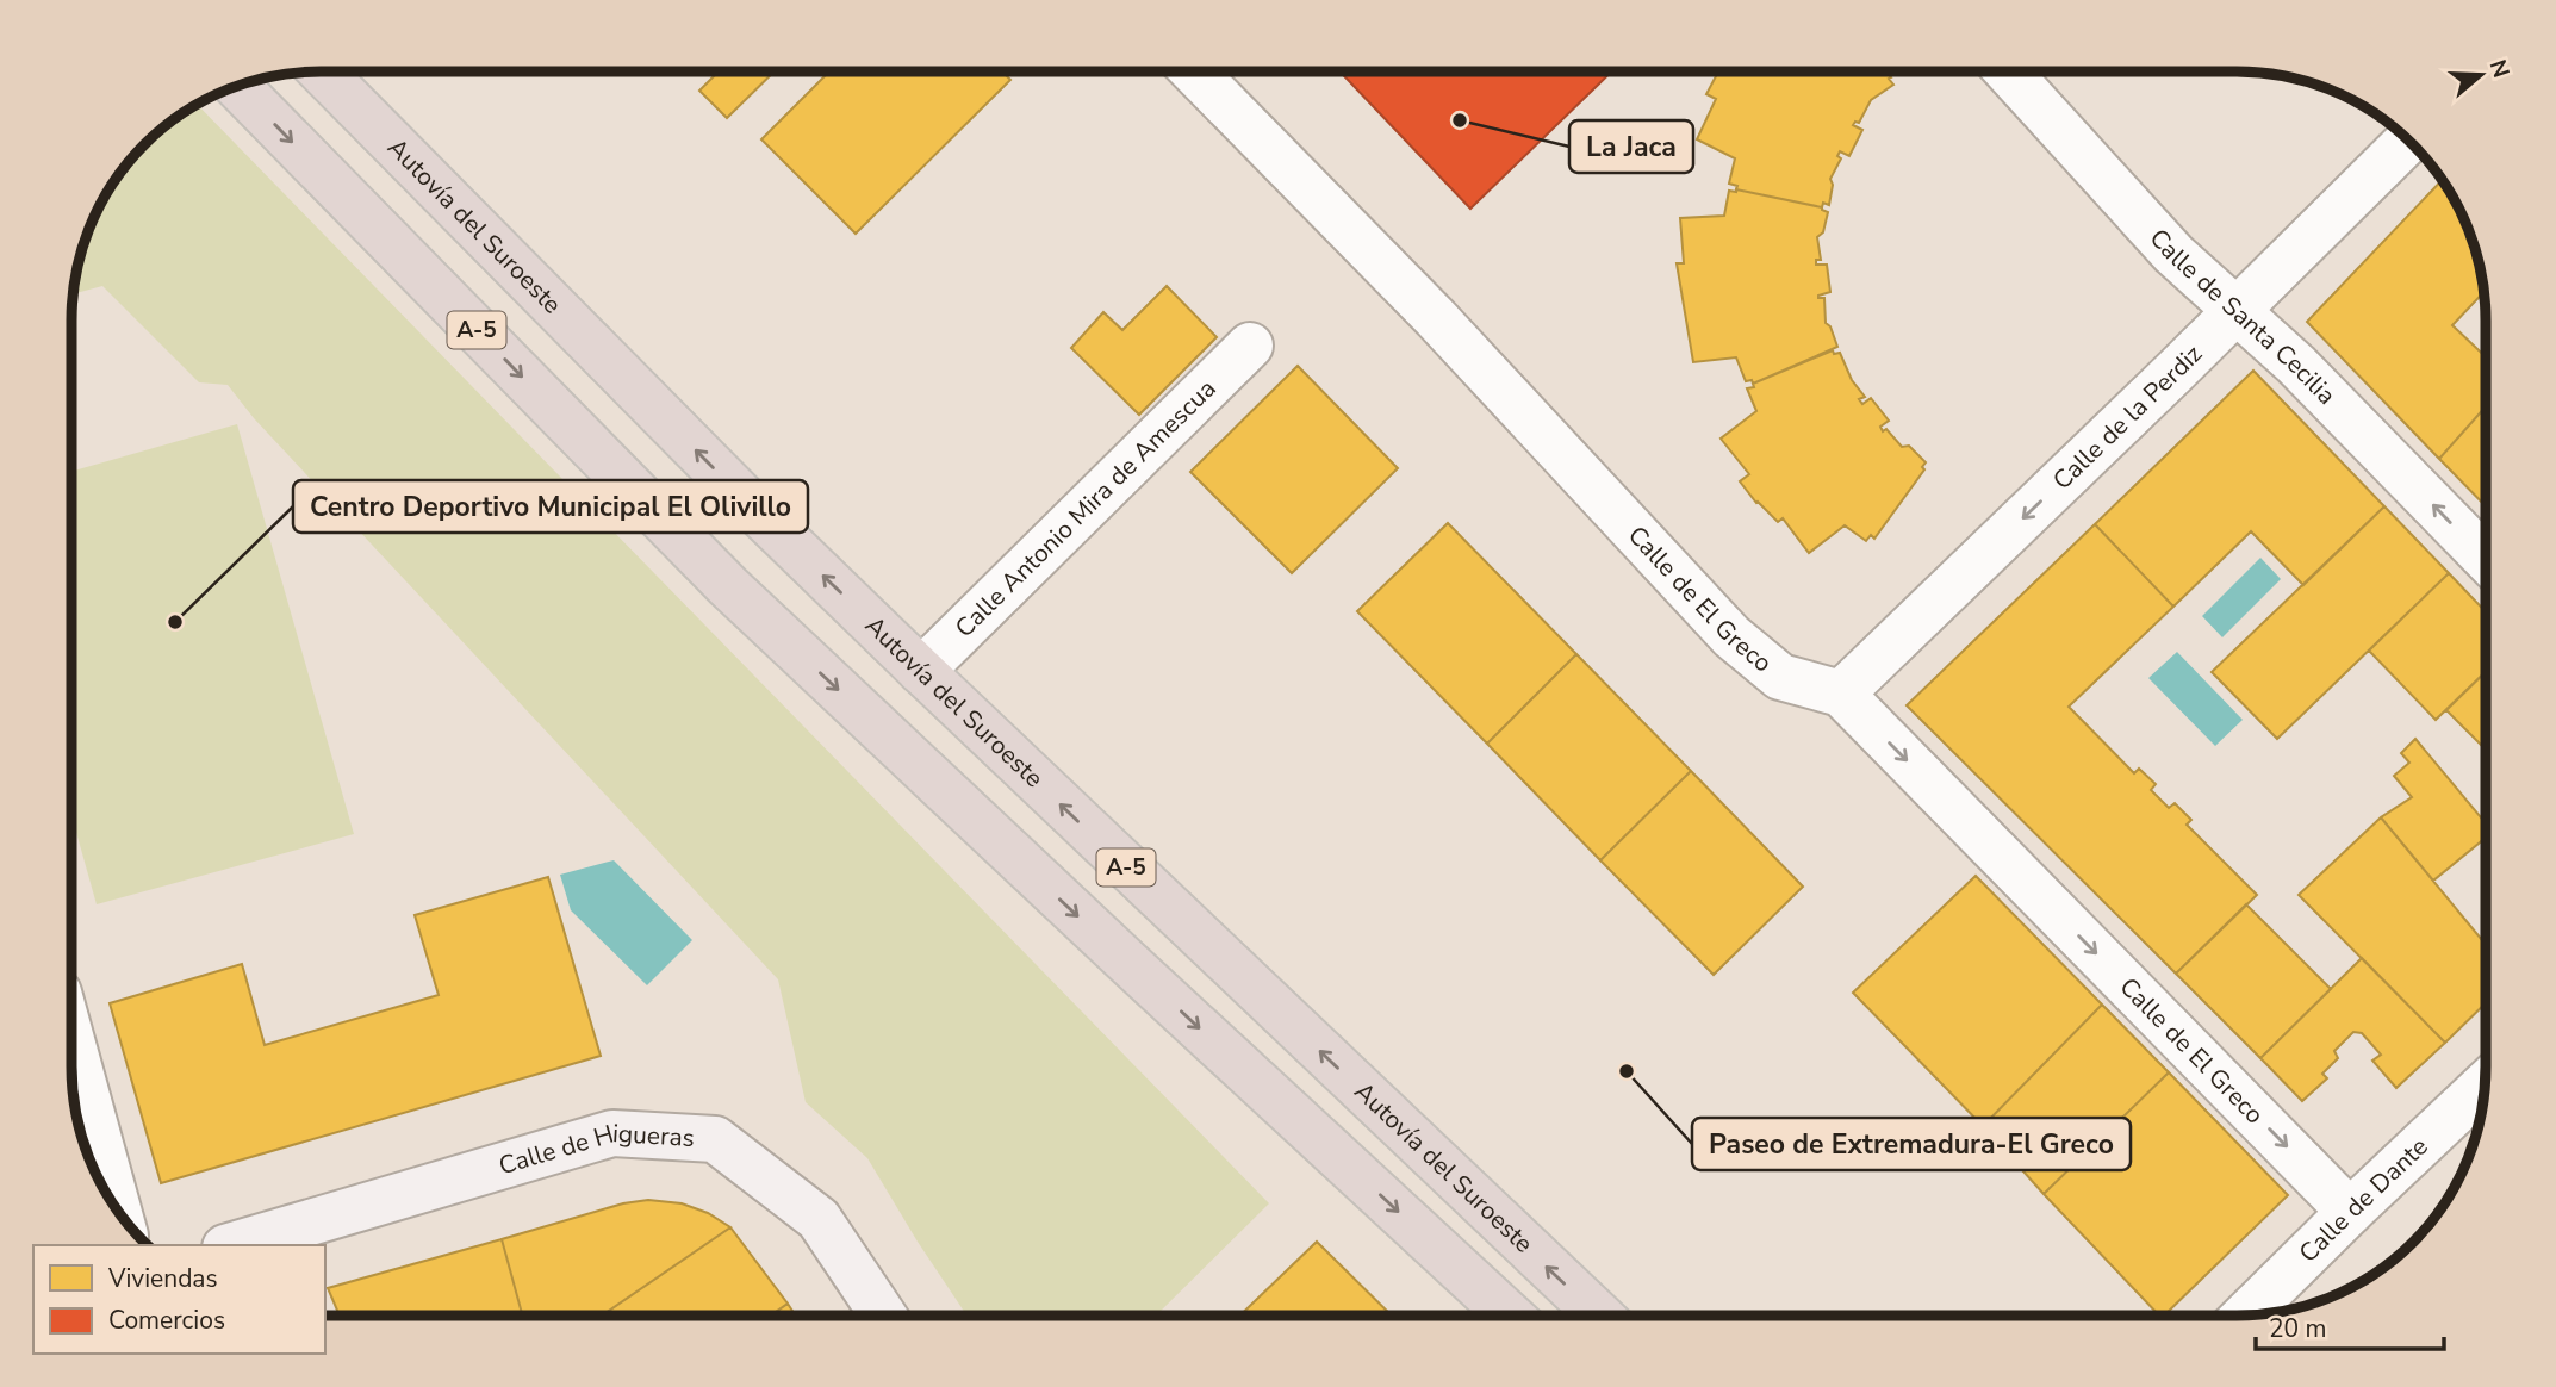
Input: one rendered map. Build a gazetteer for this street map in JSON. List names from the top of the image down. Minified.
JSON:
{"streets":{"highway":["Autovía del Suroeste","A-5"],"main road":["Calle de Higueras"],"street":["Calle de Santa Cecilia","Calle de la Perdiz","Calle Antonio Mira de Amescua","Calle de El Greco","Calle de Dante"]},"crossings":[["Autovía del Suroeste","Calle Antonio Mira de Amescua"],["Calle de Santa Cecilia","Calle de la Perdiz"],["Calle de la Perdiz","Calle de El Greco"],["Calle de El Greco","Calle de Dante"]],"one_way":["Calle de Santa Cecilia","Calle de la Perdiz","Calle de El Greco"],"places":["La Jaca","Centro Deportivo Municipal El Olivillo","Paseo de Extremadura-El Greco"],"legend":["Viviendas","Comercios"],"scale_bar":"20 m","north":"right"}
